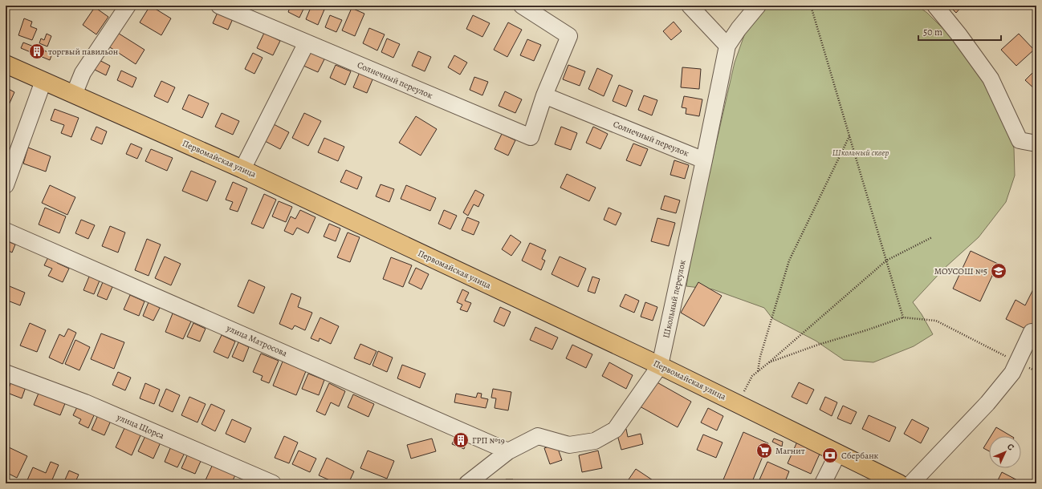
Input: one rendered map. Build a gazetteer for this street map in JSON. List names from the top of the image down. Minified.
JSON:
{"streets":{"main road":["Первомайская улица"],"street":["Солнечный переулок","Школьный переулок","улица Матросова","улица Щорса"]},"crossings":[["Солнечный переулок","Школьный переулок"],["Первомайская улица","Школьный переулок"],["Школьный переулок","улица Матросова"]],"parks":["Школьный сквер"],"places":{"building":["торгвый павильон","ГРП №19"],"school or university":["МОУСОШ №5"],"supermarket":["Магнит"],"bank":["Сбербанк"]},"scale_bar":"50 m","north":"top right"}
